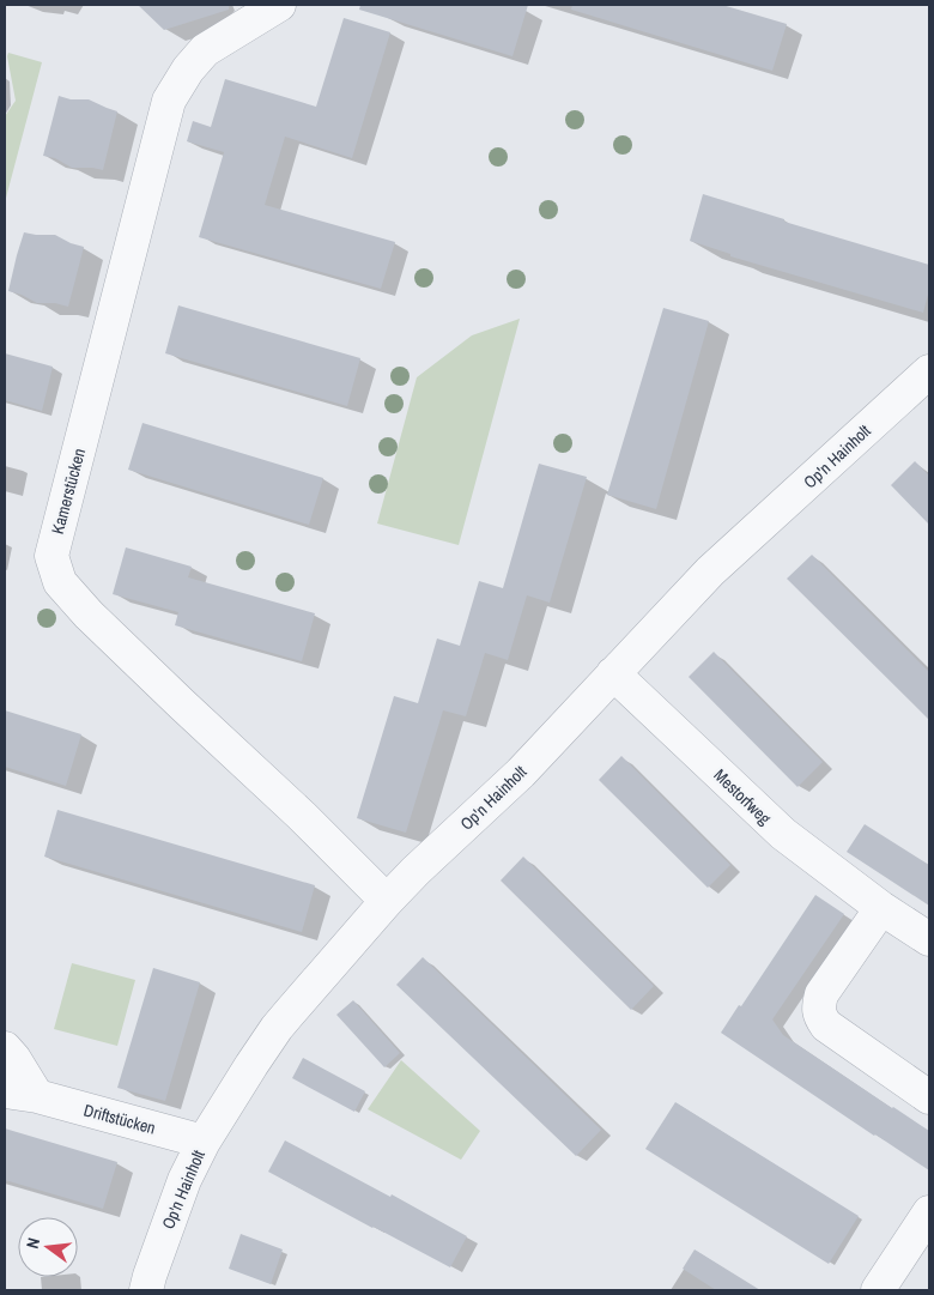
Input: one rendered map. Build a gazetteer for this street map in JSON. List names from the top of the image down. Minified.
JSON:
{"streets":{"street":["Op'n Hainholt","Kamerstücken","Mestorfweg","Driftstücken"]},"crossings":[["Op'n Hainholt","Kamerstücken"],["Op'n Hainholt","Mestorfweg"],["Op'n Hainholt","Driftstücken"]],"north":"left"}
